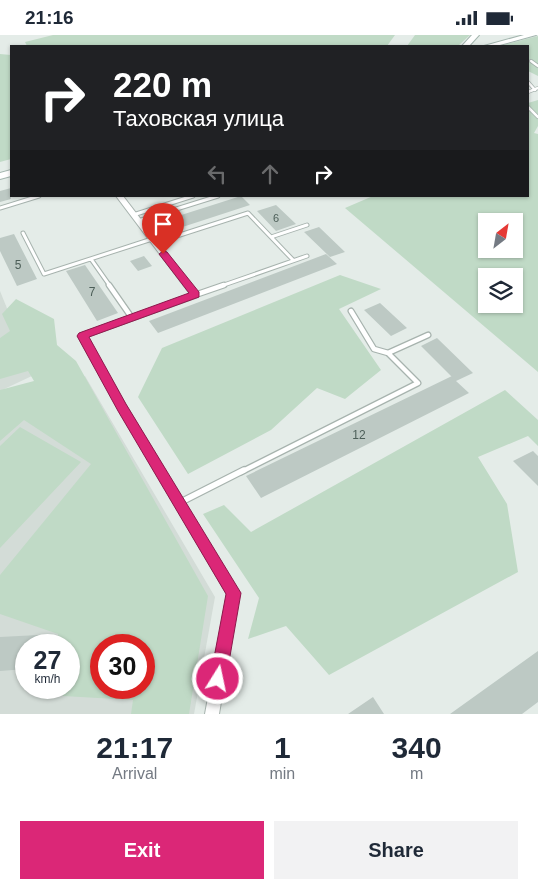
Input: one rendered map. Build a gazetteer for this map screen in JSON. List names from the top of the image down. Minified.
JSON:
{"house_numbers":["6","5","7","12"],"north":"top right","page":{"status":"21:16","turn":["220 m","Таховская улица"],"speed":"27 km/h","limit":"30","eta":["21:17","Arrival","1","min","340","m"],"buttons":["Exit","Share"]}}
